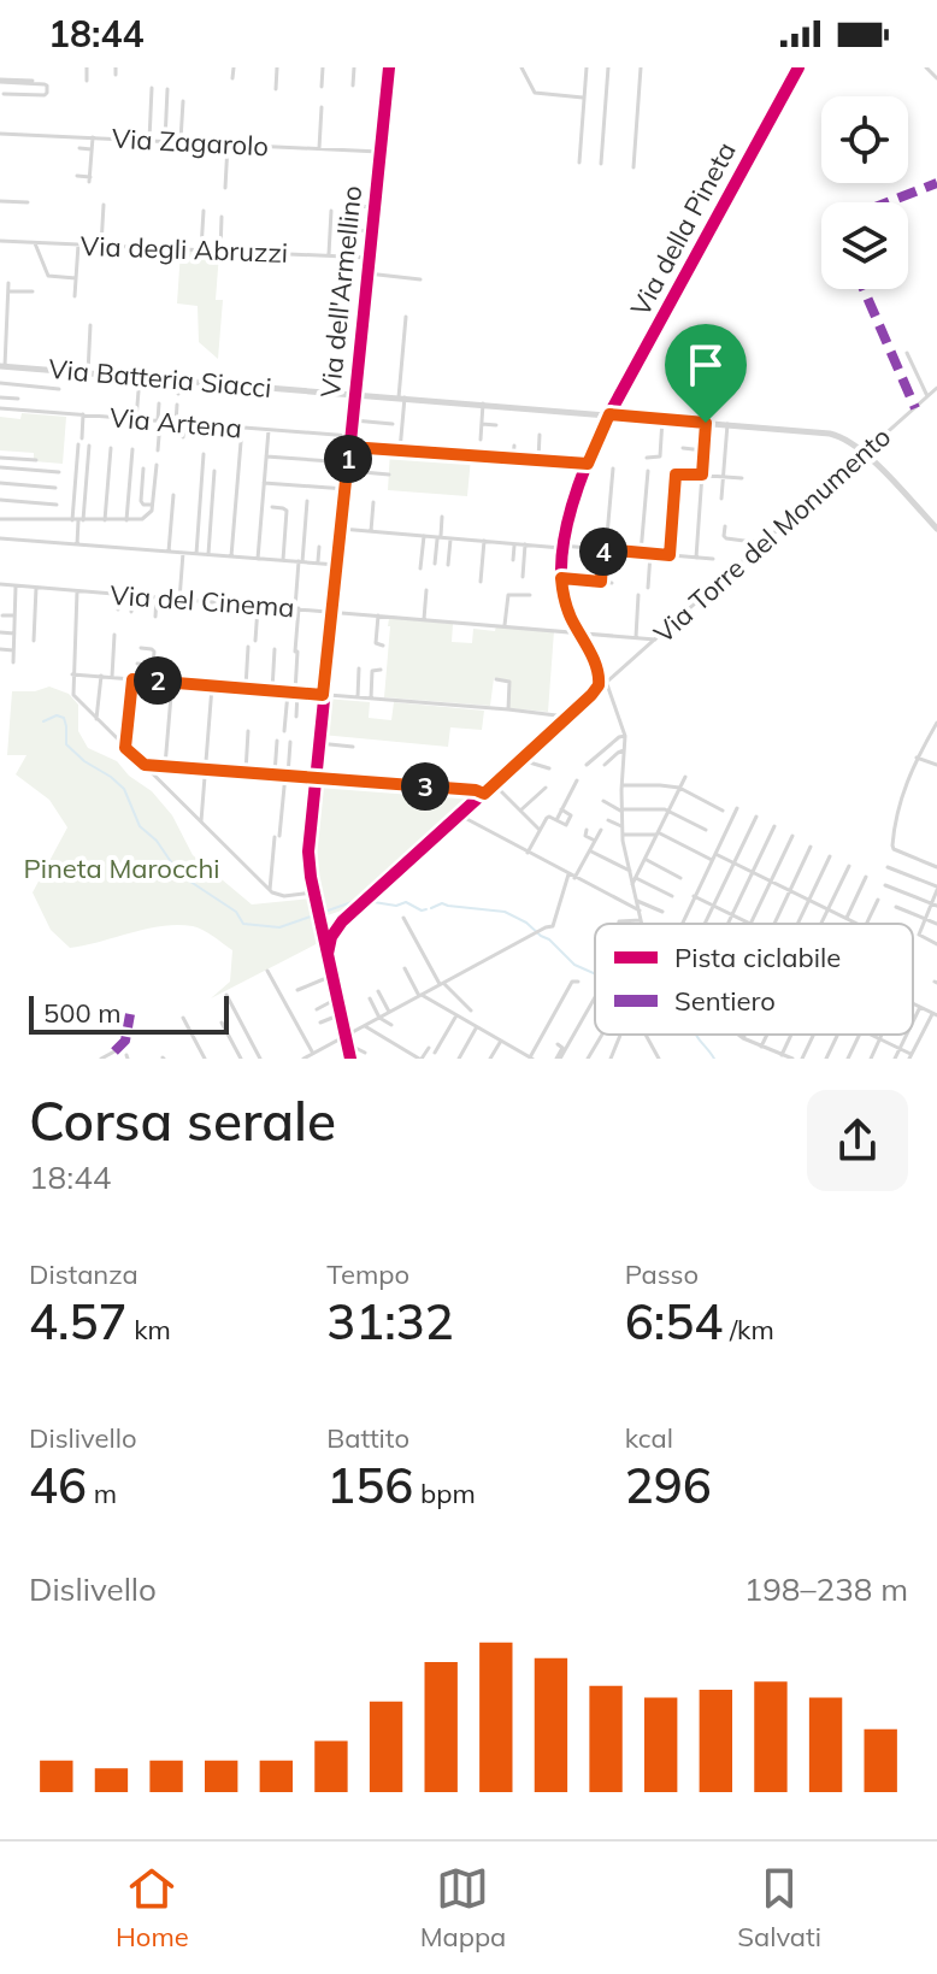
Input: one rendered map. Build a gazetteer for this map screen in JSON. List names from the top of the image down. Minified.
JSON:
{"streets":{"street":["Via Zagarolo","Via della Pineta","Via degli Abruzzi","Via dell'Armellino","Via Batteria Siacci","Via Artena","Via Torre del Monumento","Via del Cinema"]},"crossings":[["Via Zagarolo","Via dell'Armellino"],["Via della Pineta","Via Batteria Siacci"],["Via della Pineta","Via del Cinema"],["Via degli Abruzzi","Via dell'Armellino"],["Via dell'Armellino","Via Batteria Siacci"],["Via dell'Armellino","Via Artena"],["Via dell'Armellino","Via del Cinema"],["Via Batteria Siacci","Via Torre del Monumento"],["Via Torre del Monumento","Via del Cinema"]],"parks":["Pineta Marocchi"],"legend":["Pista ciclabile","Sentiero"],"scale_bar":"500 m","page":{"status":"18:44","pins":["1","4","2","3"],"scale":"500 m","heading":["Corsa serale","18:44"],"stats":[["Distanza","4.57 km"],["Tempo","31:32"],["Passo","6:54 /km"],["Dislivello","46 m"],["Battito","156 bpm"],["kcal","296"]],"chart":["Dislivello","198–238 m"],"tabs":["Home","Mappa","Salvati"]}}
